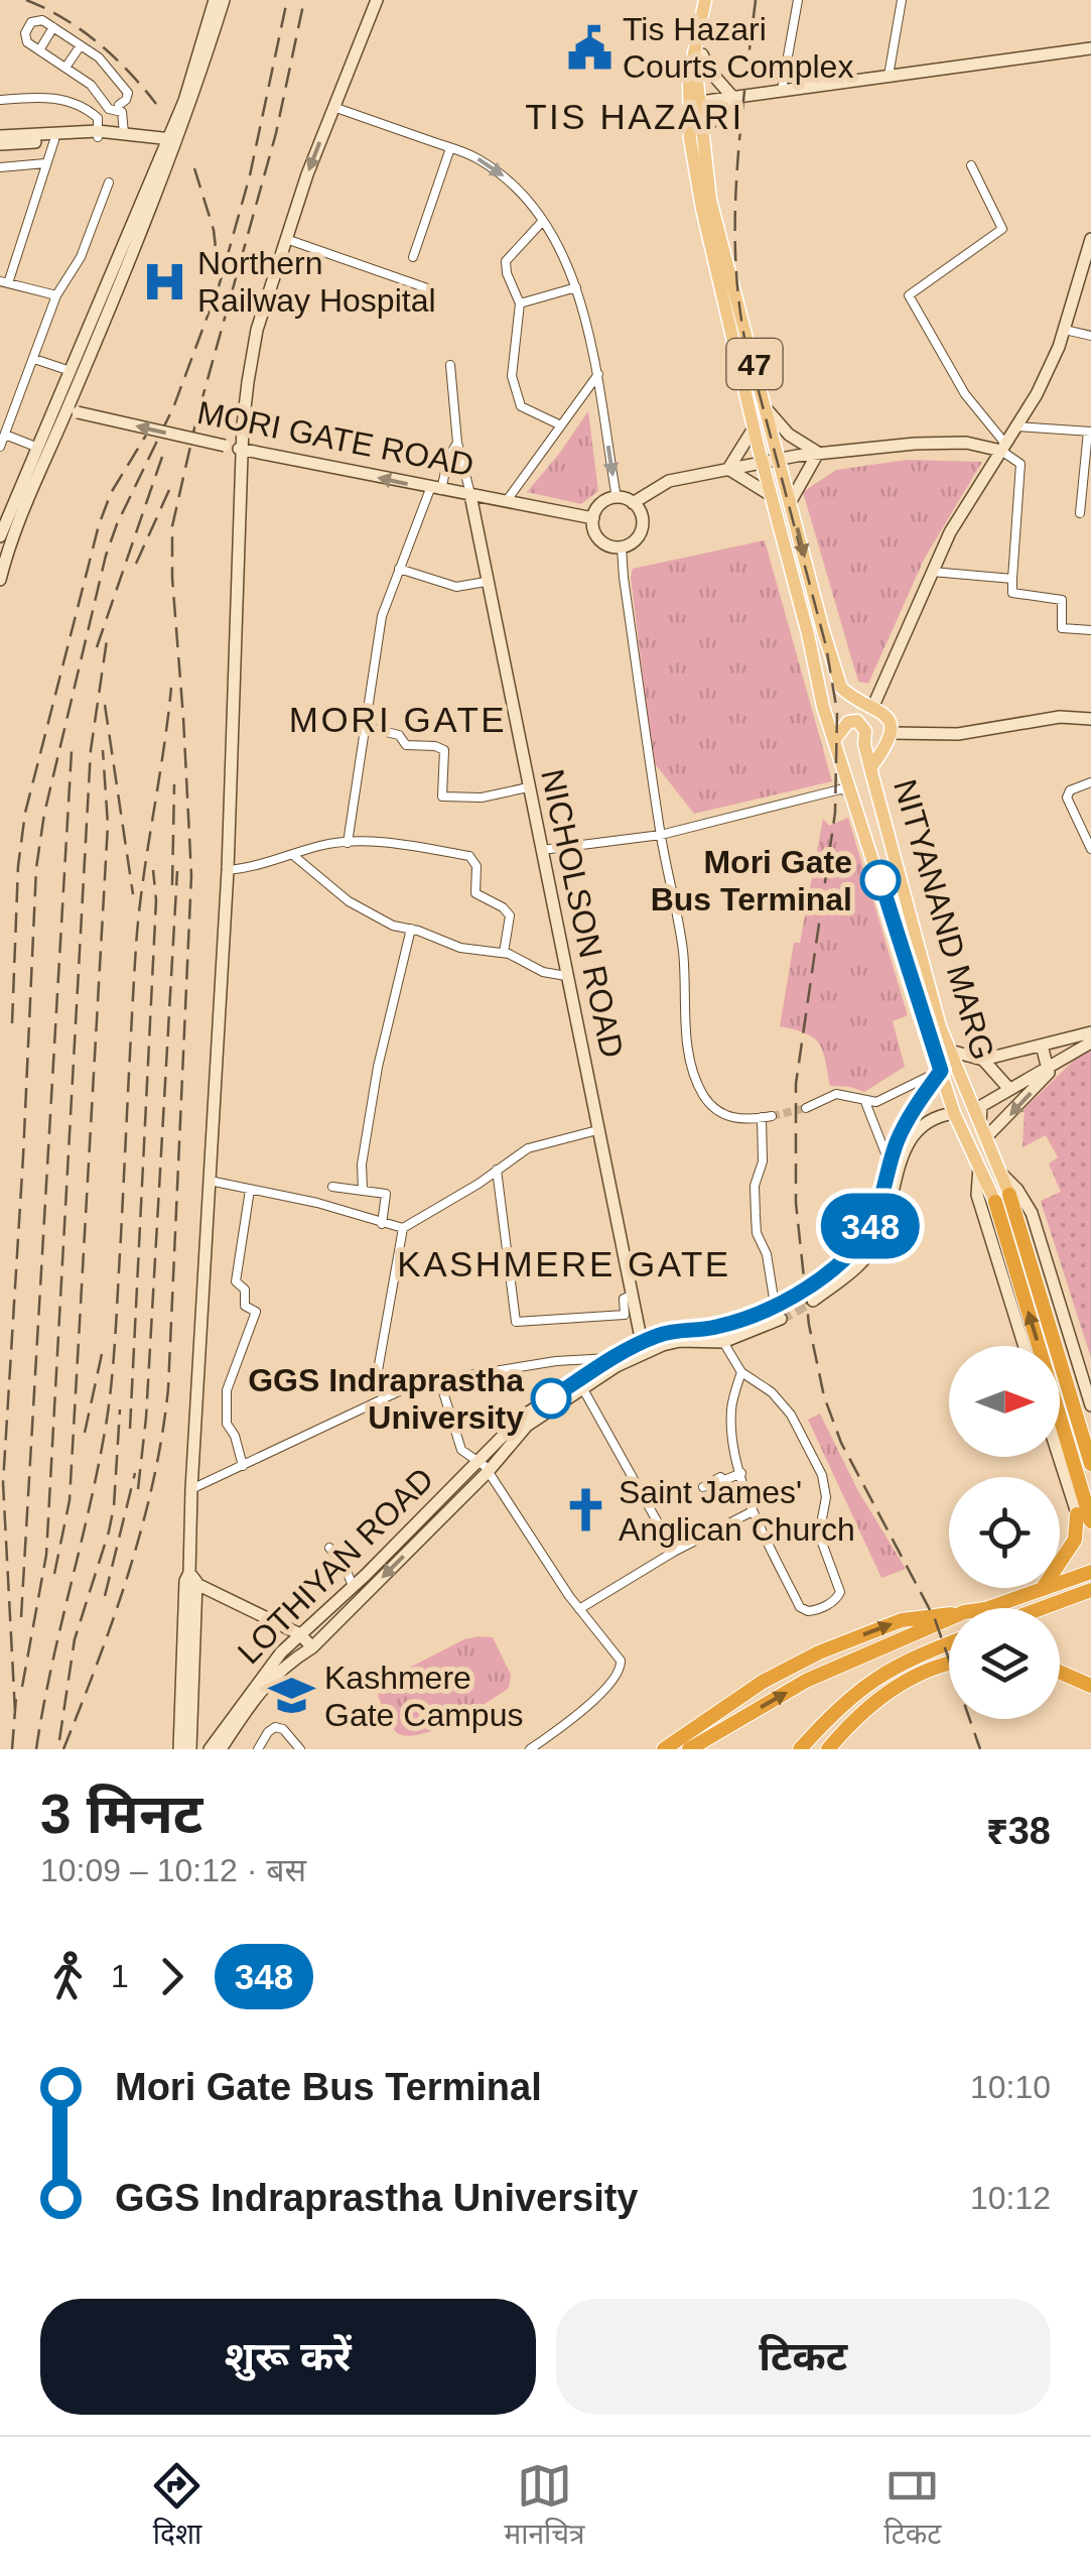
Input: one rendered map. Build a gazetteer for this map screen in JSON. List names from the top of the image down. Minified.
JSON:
{"streets":{"main road":["47","NITYANAND MARG"],"street":["MORI GATE ROAD","NICHOLSON ROAD","LOTHIYAN ROAD"]},"crossings":[["MORI GATE ROAD","NICHOLSON ROAD"],["NICHOLSON ROAD","LOTHIYAN ROAD"]],"one_way":["MORI GATE ROAD"],"districts":["TIS HAZARI","MORI GATE","KASHMERE GATE"],"places":{"public building":["Tis Hazari Courts Complex"],"hospital":["Northern Railway Hospital"],"other":["Mori Gate Bus Terminal","GGS Indraprastha University"],"church":["Saint James' Anglican Church"],"school or university":["Kashmere Gate Campus"]},"lines":["bus line 348"],"north":"right","page":{"on_map":"348","heading":["3 मिनट","10:09 – 10:12 · बस","₹38"],"legs":["1","348"],"list":[{"name":"Mori Gate Bus Terminal","value":"10:10"},{"name":"GGS Indraprastha University","value":"10:12"}],"buttons":["शुरू करें","टिकट"],"tabs":["दिशा","मानचित्र","टिकट"]}}
